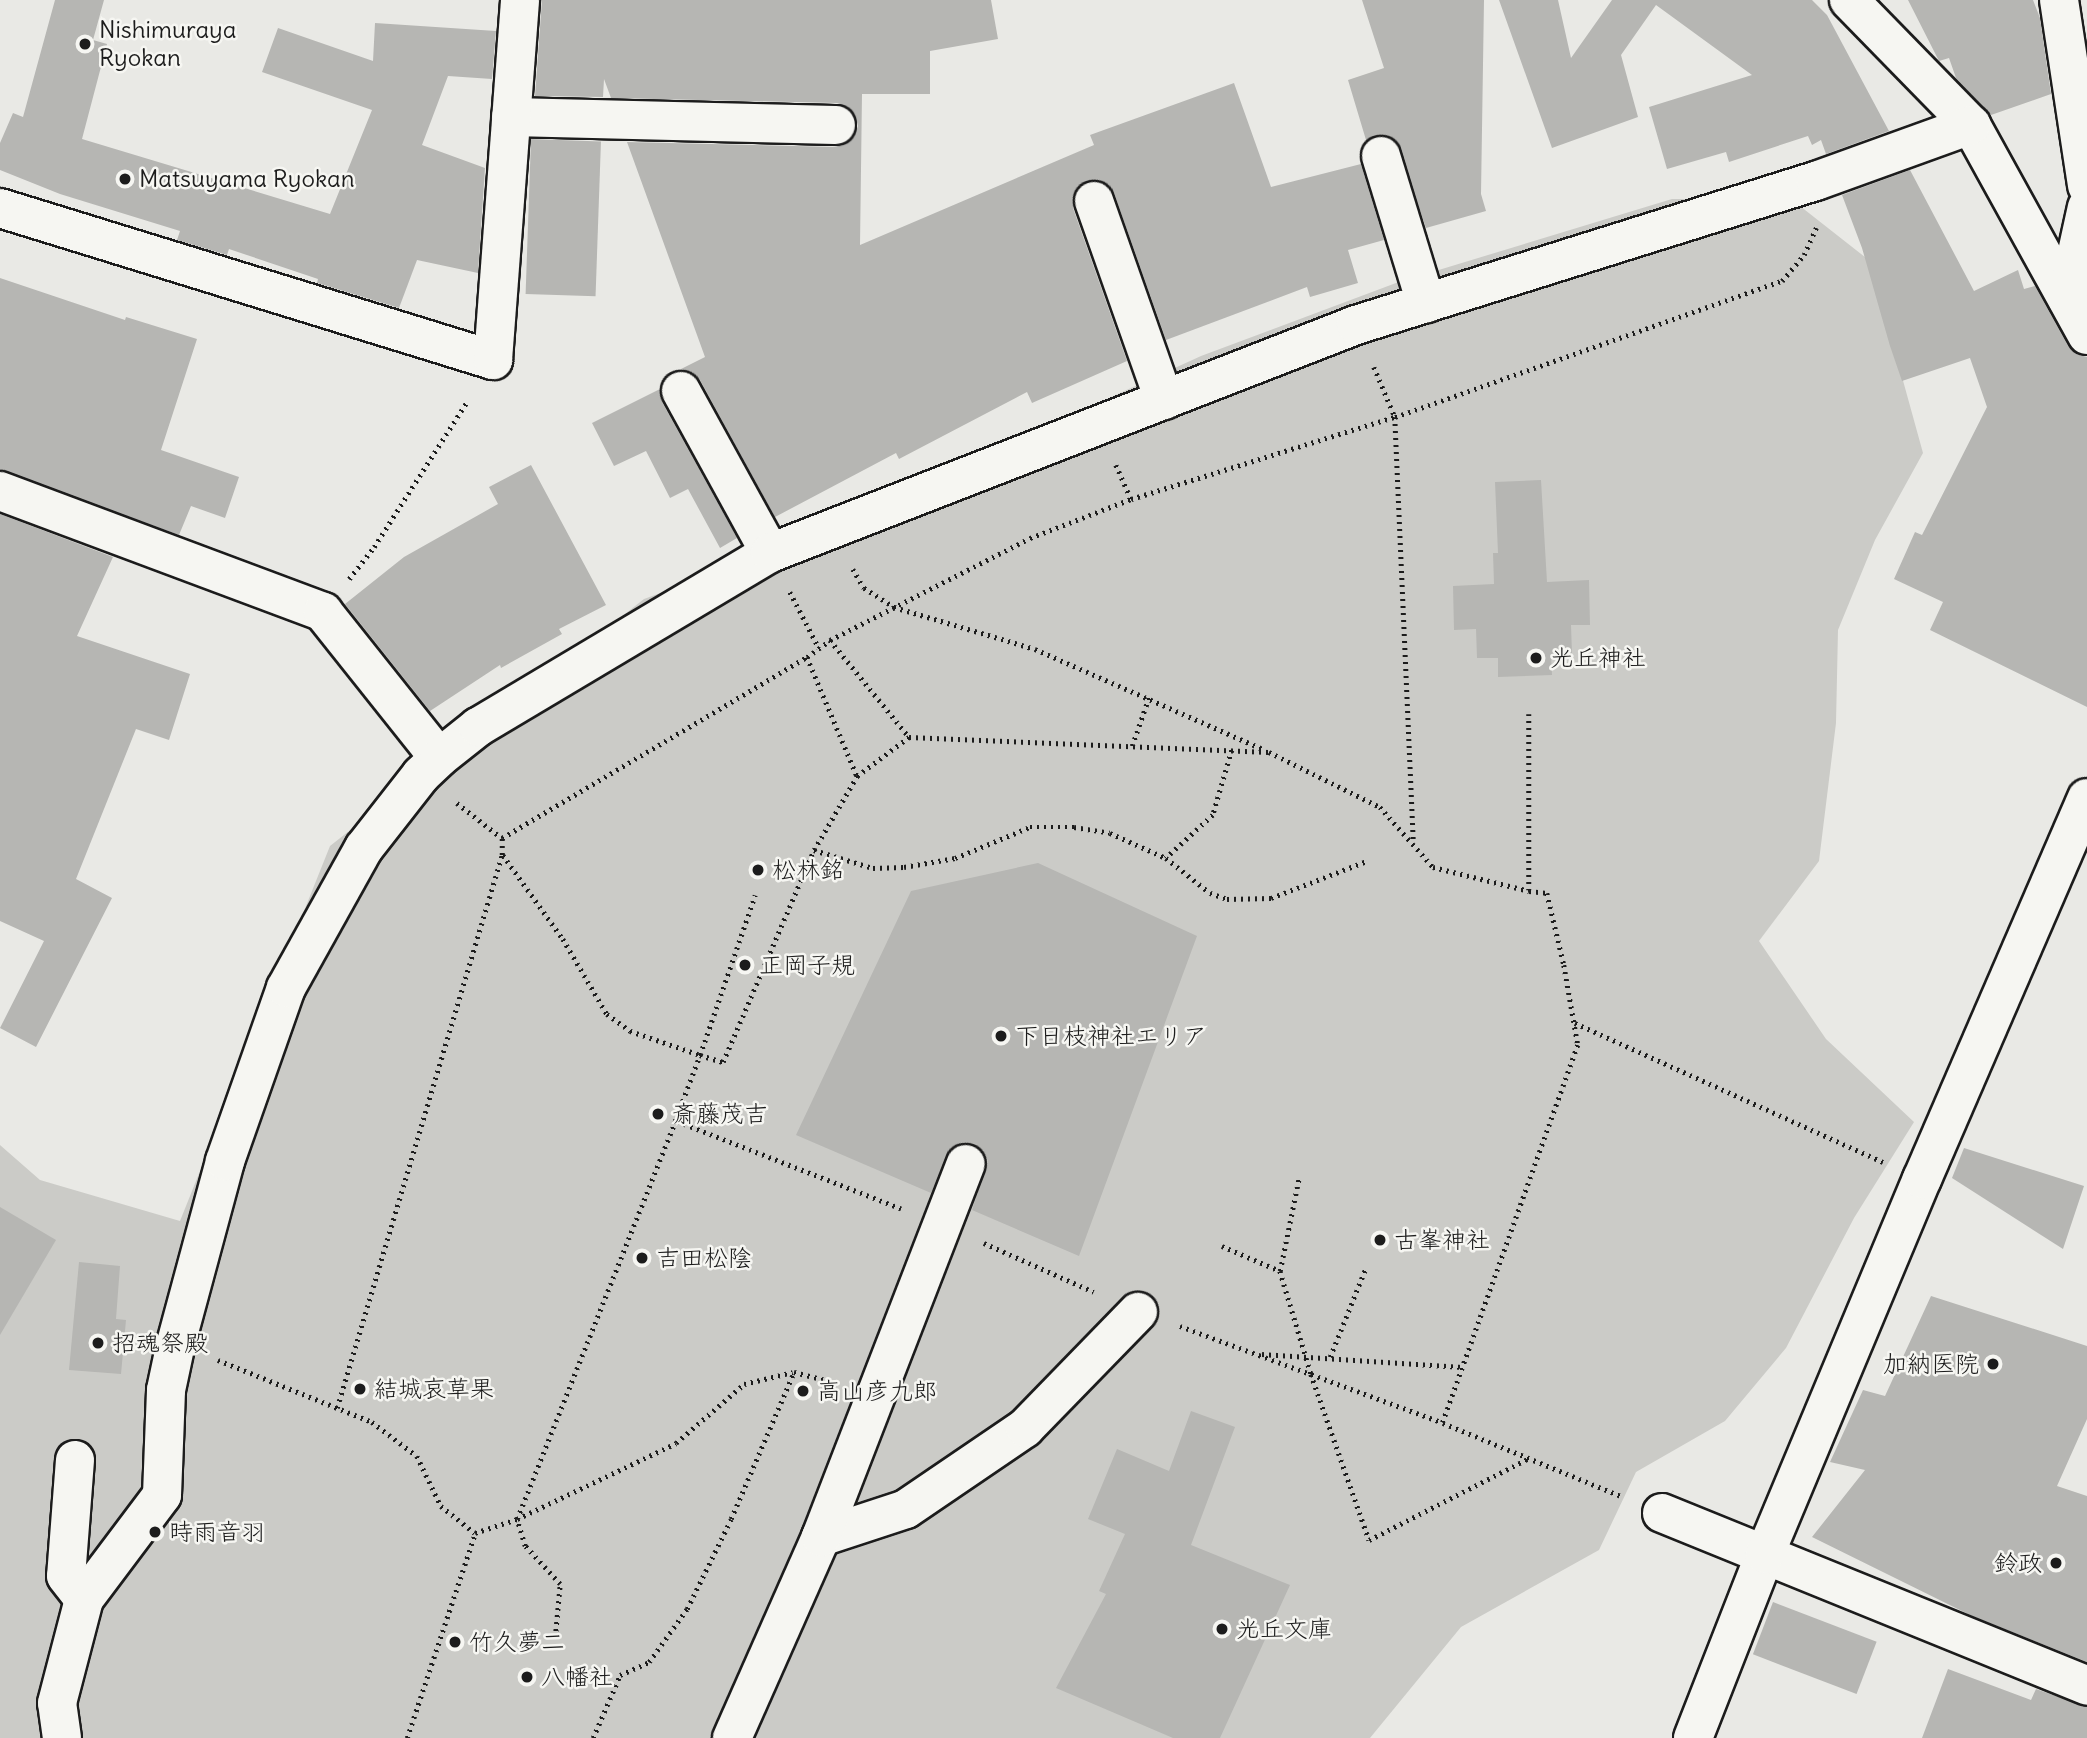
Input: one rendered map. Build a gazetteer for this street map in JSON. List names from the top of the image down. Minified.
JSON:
{"places":["Nishimuraya Ryokan","Matsuyama Ryokan","光丘神社","松林銘","正岡子規","下日枝神社エリア","斎藤茂吉","古峯神社","吉田松陰","招魂祭殿","加納医院","結城哀草果","高山彦九郎","時雨音羽","鈴政","光丘文庫","竹久夢二","八幡社"]}
